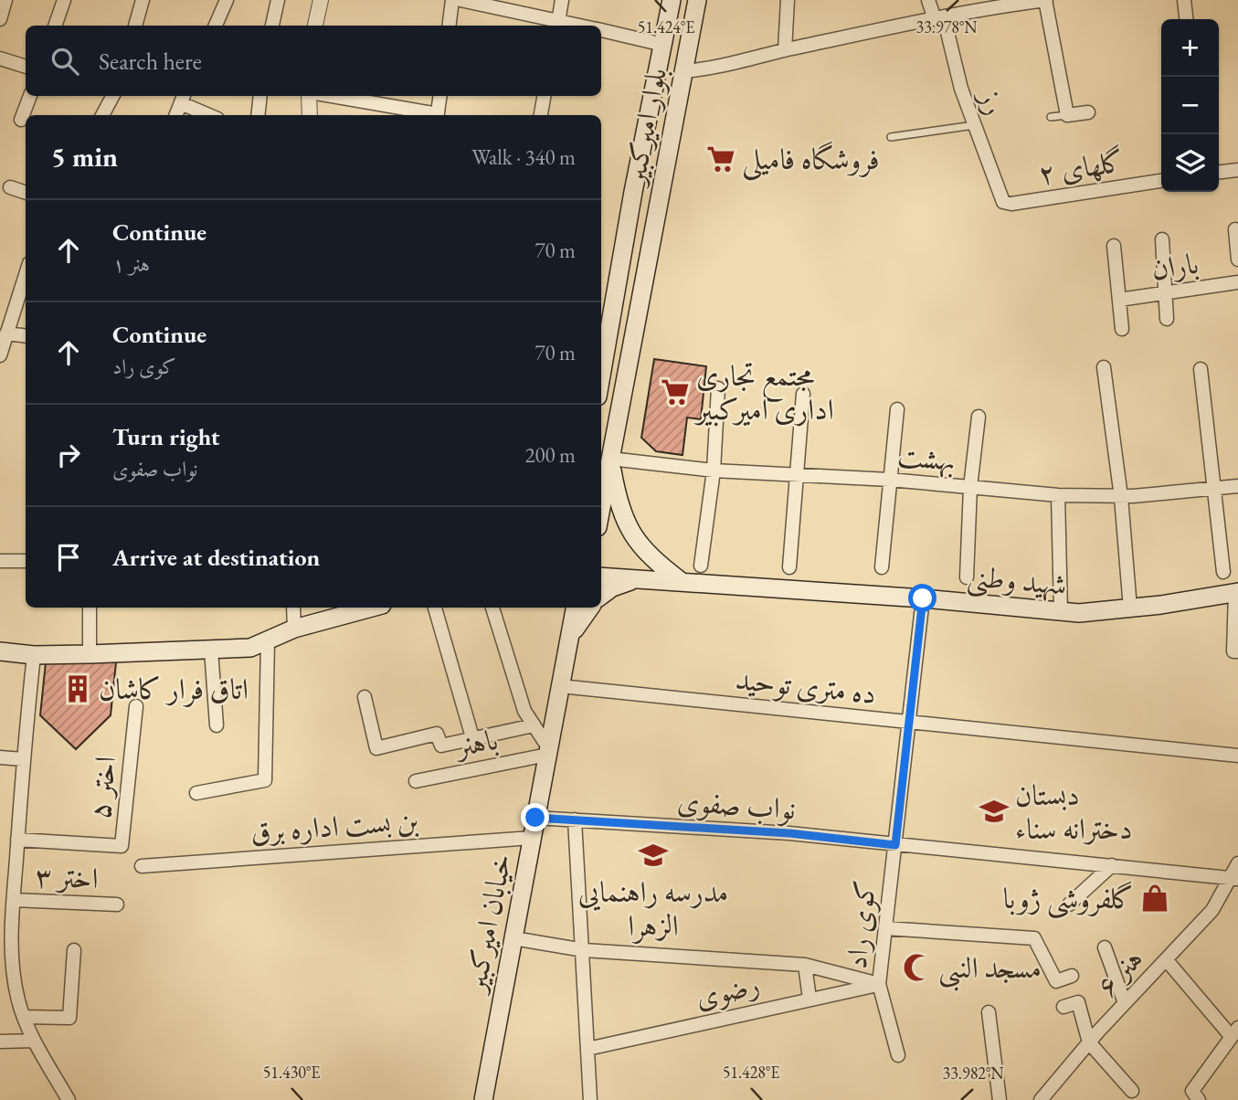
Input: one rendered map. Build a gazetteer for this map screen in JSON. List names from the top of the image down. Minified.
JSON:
{"streets":{"main road":["بلوار امیرکبیر","شهید وطنی","خیابان امیرکبیر"],"street":["رز","گلهای ۲","باران","بهشت","ده متری توحید","باهنر","اختر ۵","نواب صفوی","بن بست اداره برق","اختر ۳","کوی راد","هنر ۶","رضوی"]},"crossings":[["رز","گلهای ۲"],["بلوار امیرکبیر","بهشت"],["شهید وطنی","کوی راد"],["ده متری توحید","خیابان امیرکبیر"],["ده متری توحید","کوی راد"],["باهنر","خیابان امیرکبیر"],["نواب صفوی","خیابان امیرکبیر"],["نواب صفوی","کوی راد"],["نواب صفوی","هنر ۶"],["بن بست اداره برق","خیابان امیرکبیر"],["کوی راد","رضوی"]],"places":{"supermarket":["فروشگاه فامیلی","مجتمع تجاری اداری امیرکبیر"],"building":["اتاق فرار کاشان"],"school or university":["دبستان دخترانه سناء","مدرسه راهنمایی الزهرا"],"shop":["گلفروشی ژوبا"],"mosque":["مسجد النبی"]},"page":{"map_buttons":["+","−"],"search":"Search here","heading":["5 min","Walk · 340 m"],"list":[["Continue","هنر ۱","70 m"],["Continue","کوی راد","70 m"],["Turn right","نواب صفوی","200 m"],"Arrive at destination"]},"coordinates":["33.978°N","51.424°E","51.430°E","51.428°E","33.982°N"]}
